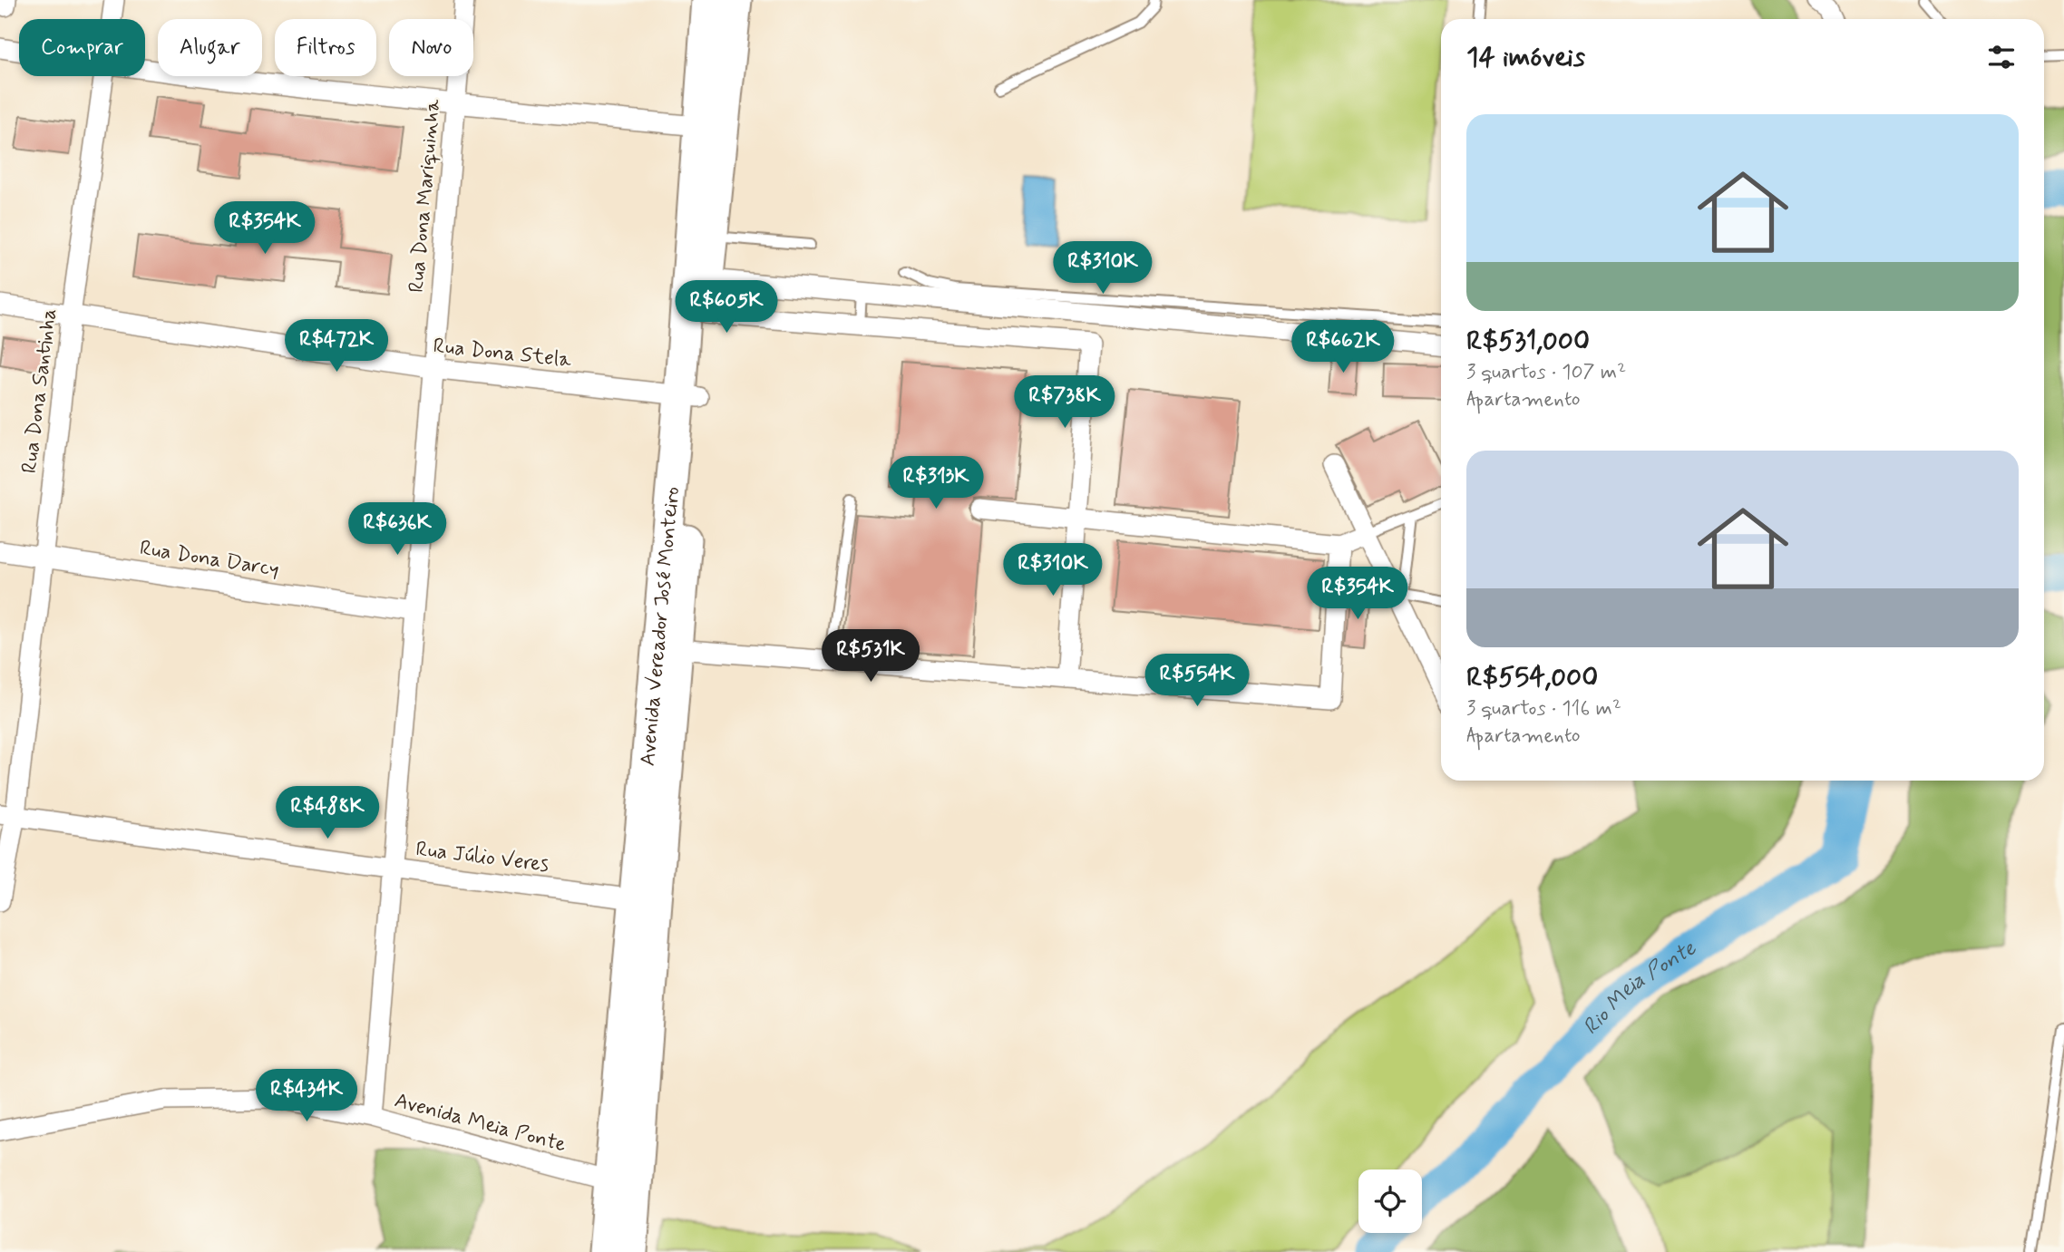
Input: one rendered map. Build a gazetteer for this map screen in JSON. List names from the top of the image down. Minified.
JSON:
{"streets":{"main road":["Avenida Vereador José Monteiro"],"street":["Rua Dona Mariquinha","Rua Dona Stela","Rua Dona Santinha","Rua Dona Darcy","Rua Júlio Veres","Avenida Meia Ponte"]},"crossings":[["Rua Dona Mariquinha","Rua Dona Stela"],["Rua Dona Mariquinha","Rua Dona Darcy"],["Rua Dona Mariquinha","Rua Júlio Veres"],["Rua Dona Mariquinha","Avenida Meia Ponte"],["Rua Dona Stela","Rua Dona Santinha"],["Rua Dona Stela","Avenida Vereador José Monteiro"],["Rua Dona Santinha","Rua Dona Darcy"],["Rua Dona Santinha","Rua Júlio Veres"],["Avenida Vereador José Monteiro","Rua Júlio Veres"],["Avenida Vereador José Monteiro","Avenida Meia Ponte"]],"water":["Rio Meia Ponte"],"page":{"chip":["Comprar","Alugar","Filtros","Novo"],"heading":"14 imóveis","list":[{"name":"R$531,000","note":"3 quartos · 107 m² · Apartamento"},{"name":"R$554,000","note":"3 quartos · 116 m² · Apartamento"}],"price":["R$354K","R$310K","R$605K","R$472K","R$662K","R$738K","R$313K","R$636K","R$310K","R$354K","R$531K","R$554K","R$488K","R$434K"]}}
